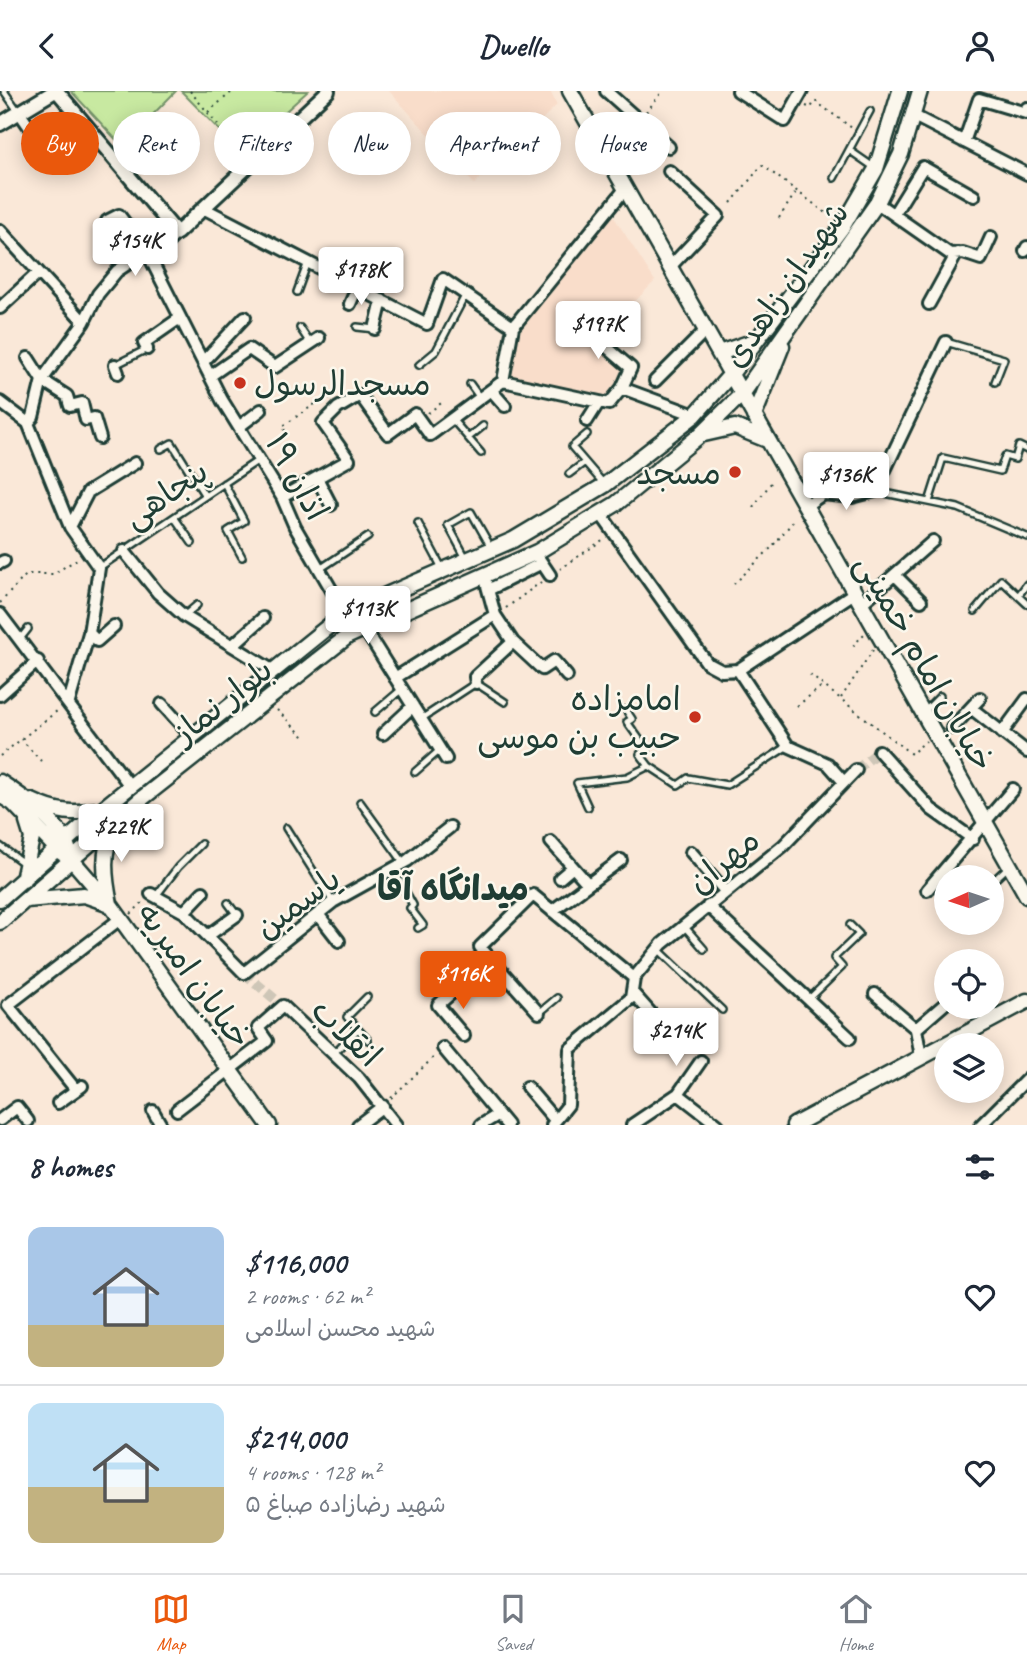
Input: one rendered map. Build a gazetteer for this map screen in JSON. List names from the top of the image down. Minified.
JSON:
{"streets":{"main road":["شهیدان زاهدی","خیابان امام خمینی","بلوار نماز","خیابان امیریه"],"street":["اذان ۱۹","مهران","یاسمین","انقلاب"],"lane":["پنجاهی"]},"crossings":[["شهیدان زاهدی","خیابان امام خمینی"],["شهیدان زاهدی","بلوار نماز"],["اذان ۱۹","پنجاهی"],["اذان ۱۹","بلوار نماز"],["خیابان امام خمینی","بلوار نماز"],["بلوار نماز","خیابان امیریه"],["خیابان امیریه","انقلاب"]],"districts":["میدانگاه آقا"],"places":["مسجدالرسول","مسجد","امامزاده حبیب بن موسی"],"north":"left","page":{"header":"Dwello","chip":["Buy","Rent","Filters","New","Apartment","House"],"price":["$154K","$178K","$197K","$136K","$113K","$229K","$116K","$214K"],"heading":"8 homes","list":[{"name":"$116,000","note":"2 rooms · 62 m² · شهید محسن اسلامی"},{"name":"$214,000","note":"4 rooms · 128 m² · شهید رضازاده صباغ ۵"}],"tabs":["Map","Saved","Home"]}}
